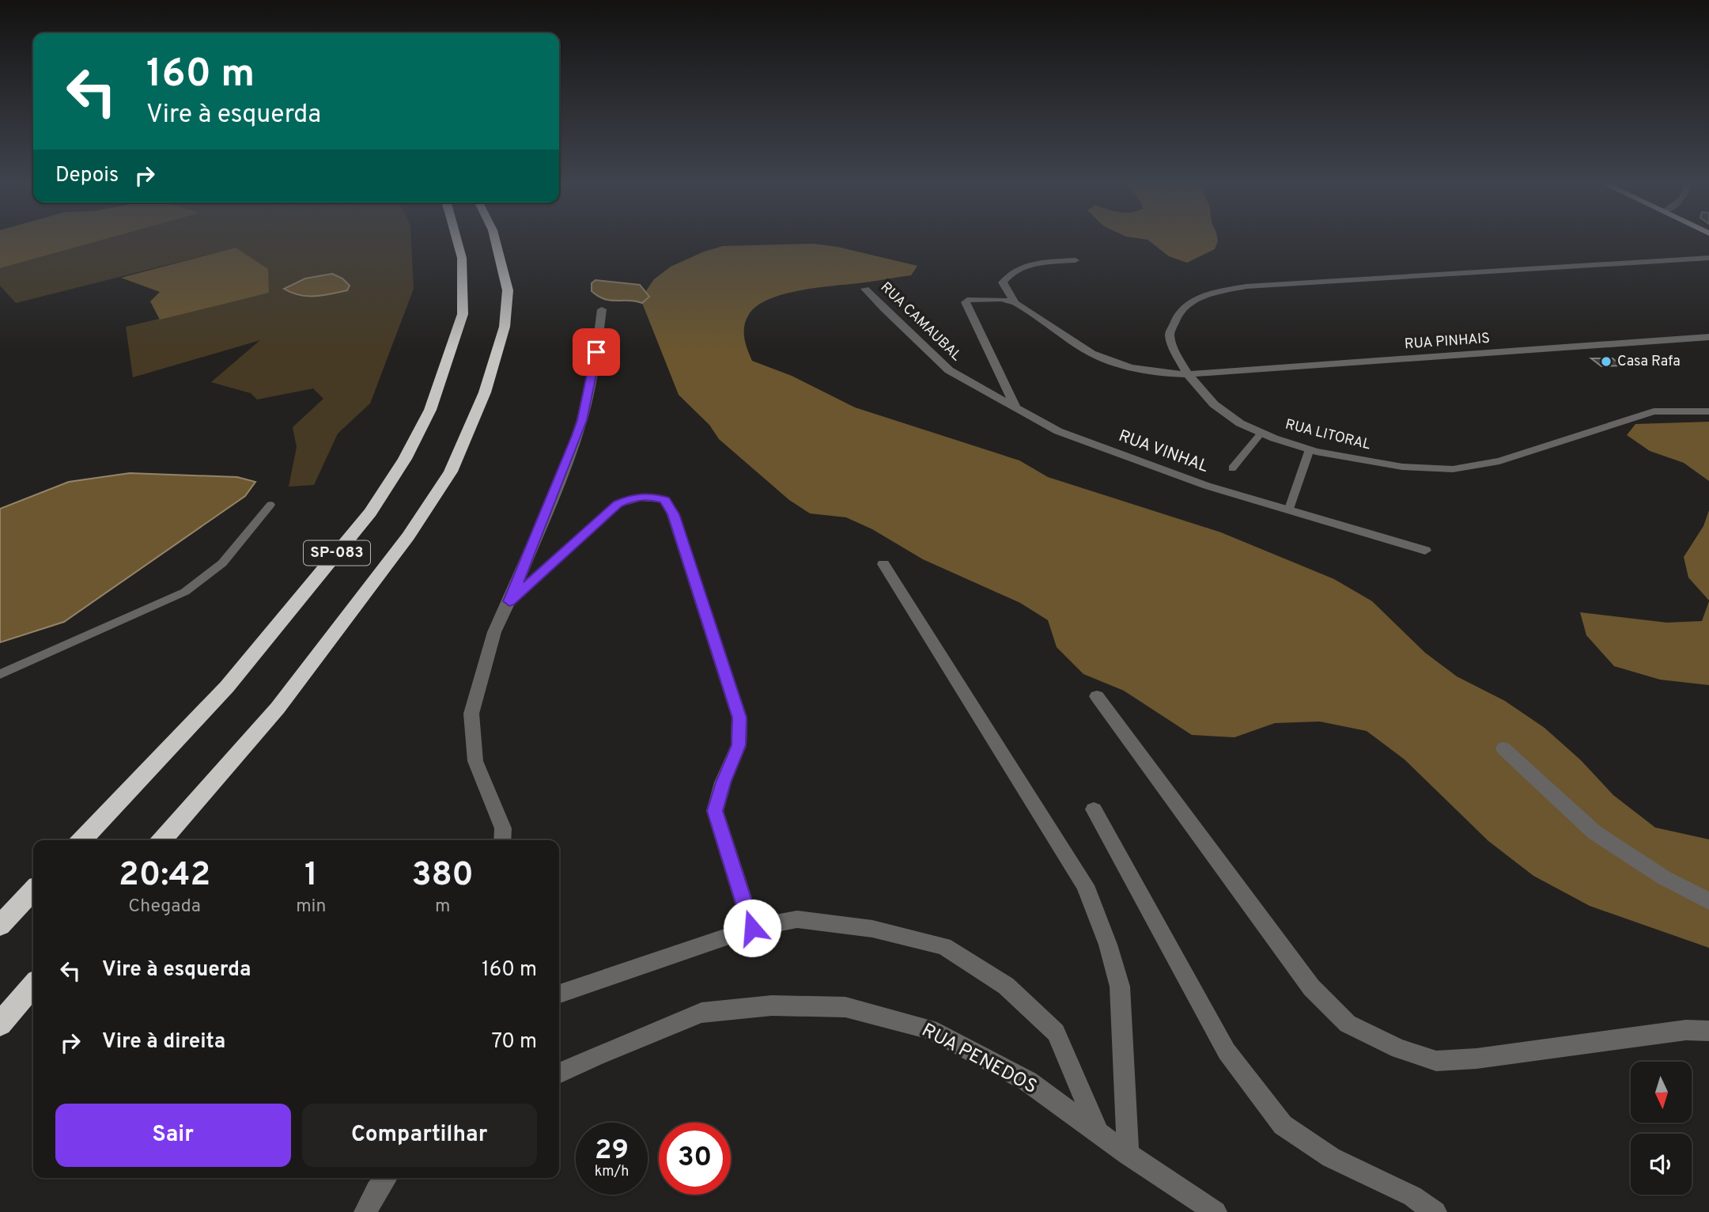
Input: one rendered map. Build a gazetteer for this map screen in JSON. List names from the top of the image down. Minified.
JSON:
{"streets":{"highway":["SP-083"],"street":["RUA CAMAUBAL","RUA PINHAIS","RUA LITORAL","RUA VINHAL","RUA PENEDOS"]},"crossings":[["RUA CAMAUBAL","RUA VINHAL"],["RUA PINHAIS","RUA LITORAL"]],"places":["Casa Rafa"],"north":"bottom","page":{"turn":["160 m","Vire à esquerda"],"then":"Depois","eta":["20:42","Chegada","1","min","380","m"],"list":[{"name":"Vire à esquerda","value":"160 m"},{"name":"Vire à direita","value":"70 m"}],"buttons":["Sair","Compartilhar"],"speed":"29 km/h","limit":"30"}}
